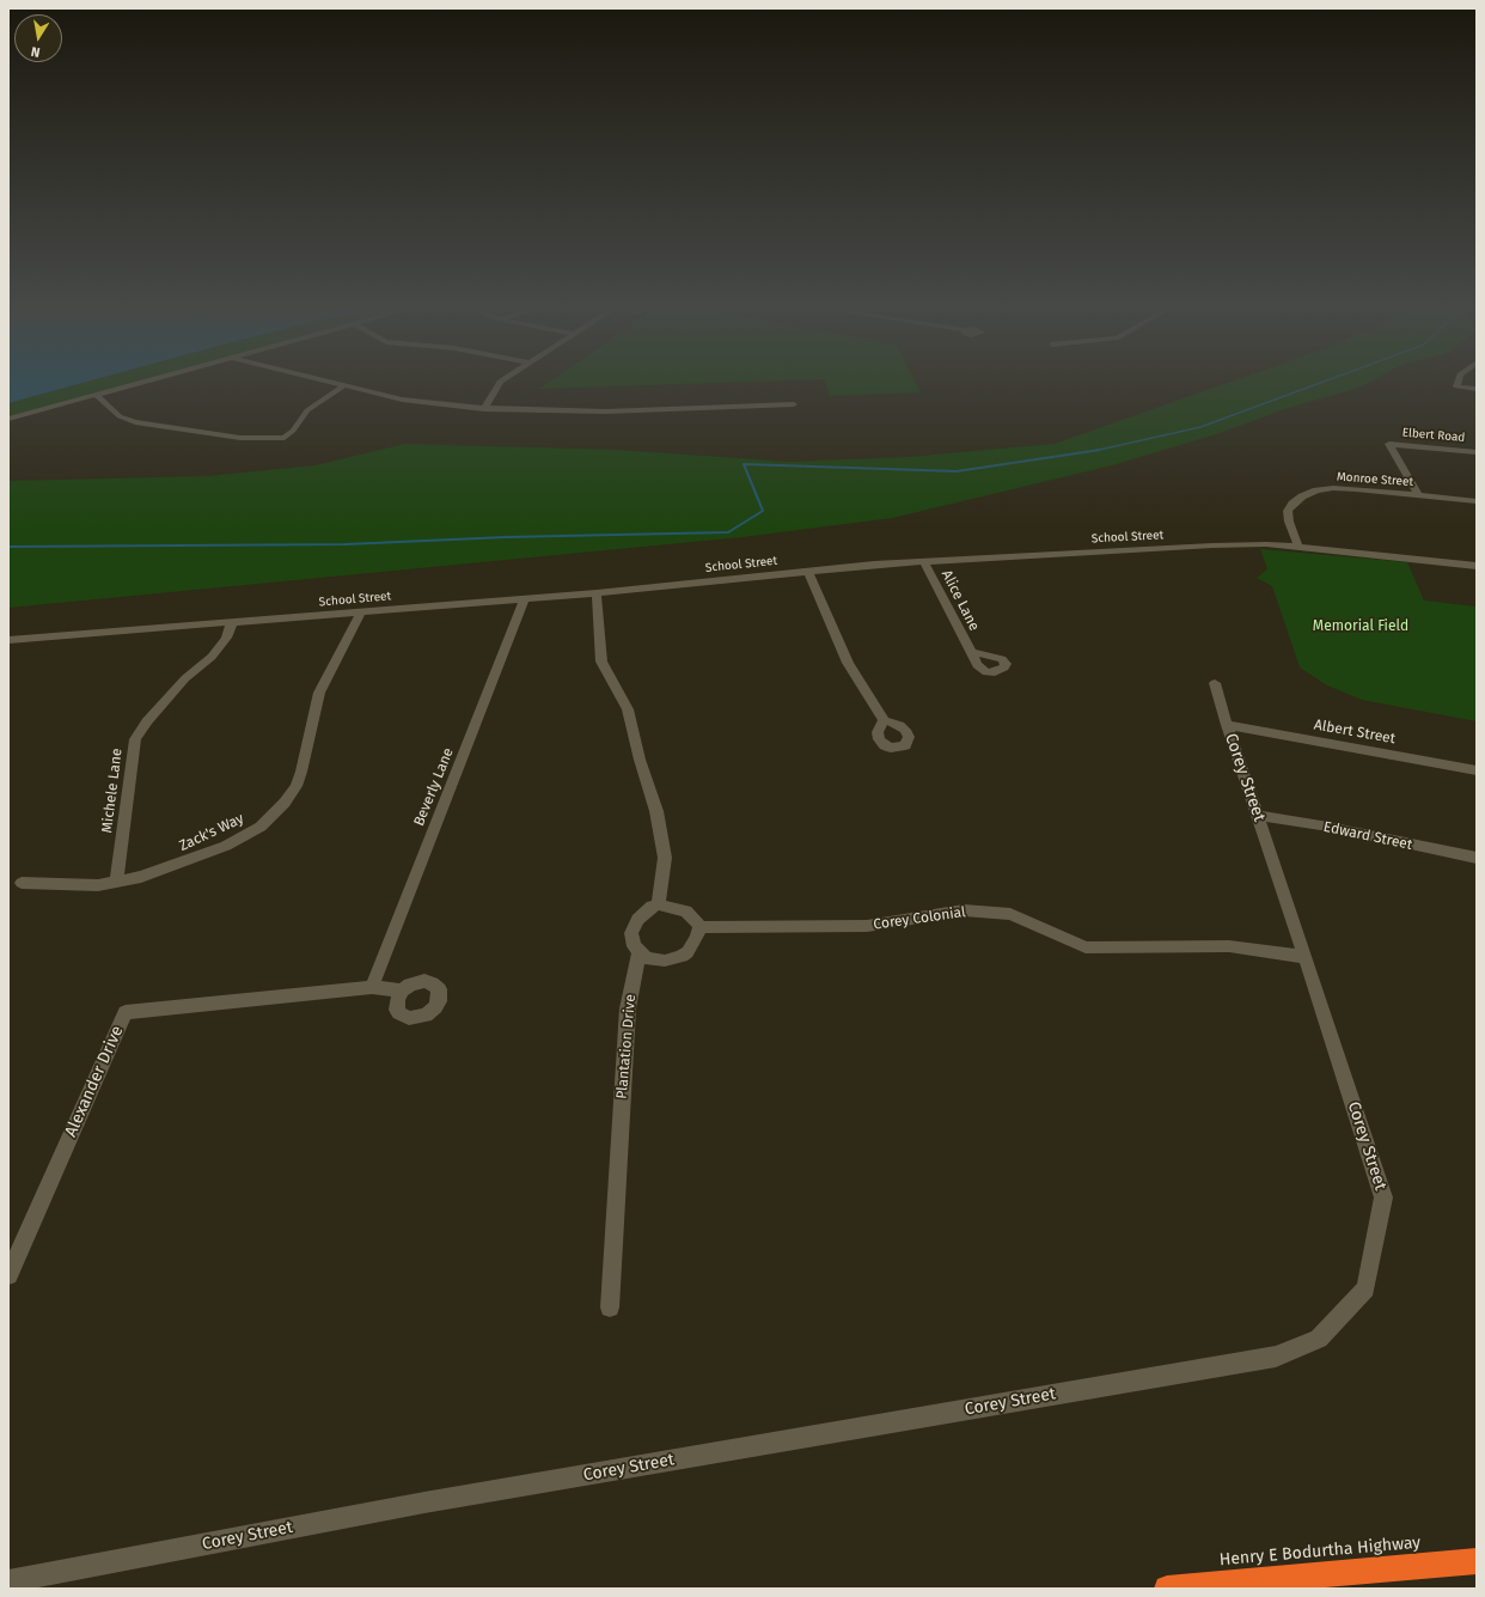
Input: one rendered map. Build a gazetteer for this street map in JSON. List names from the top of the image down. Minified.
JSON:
{"streets":{"highway":["Henry E Bodurtha Highway"],"street":["Elbert Road","Monroe Street","School Street","Alice Lane","Albert Street","Corey Street","Beverly Lane","Michele Lane","Zack's Way","Edward Street","Corey Colonial","Plantation Drive","Alexander Drive"]},"crossings":[["Elbert Road","Monroe Street"],["Monroe Street","School Street"],["School Street","Alice Lane"],["School Street","Beverly Lane"],["School Street","Michele Lane"],["School Street","Zack's Way"],["Albert Street","Corey Street"],["Corey Street","Edward Street"],["Corey Street","Corey Colonial"],["Beverly Lane","Alexander Drive"],["Michele Lane","Zack's Way"],["Corey Colonial","Plantation Drive"]],"parks":["Memorial Field"],"north":"bottom"}
